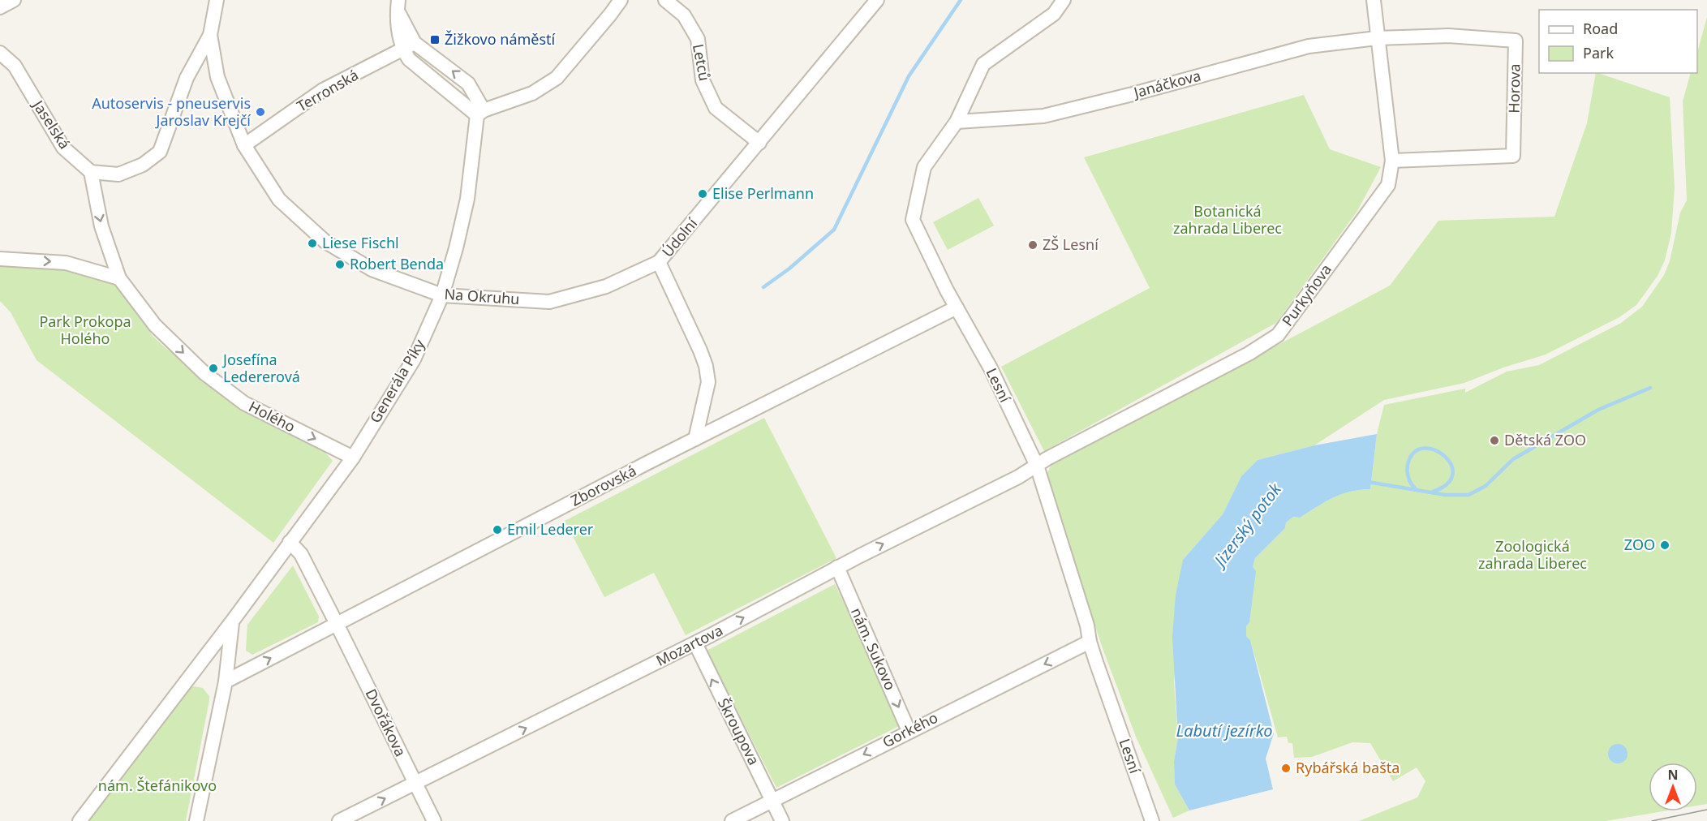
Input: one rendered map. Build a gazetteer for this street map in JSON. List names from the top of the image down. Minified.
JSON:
{"streets":{"street":["Letců","Janáčkova","Horova","Terronská","Jaselská","Údolní","Purkyňova","Na Okruhu","Generála Píky","Lesní","Holého","Zborovská","Mozartova","nám. Sukovo","Dvořákova","Gorkého","Škroupova"]},"crossings":[["Letců","Údolní"],["Janáčkova","Horova"],["Janáčkova","Purkyňova"],["Janáčkova","Lesní"],["Horova","Purkyňova"],["Terronská","Na Okruhu"],["Jaselská","Holého"],["Údolní","Na Okruhu"],["Údolní","Zborovská"],["Purkyňova","Lesní"],["Purkyňova","Mozartova"],["Na Okruhu","Generála Píky"],["Generála Píky","Holého"],["Lesní","Zborovská"],["Lesní","Mozartova"],["Lesní","Gorkého"],["Zborovská","Dvořákova"],["Mozartova","nám. Sukovo"],["Mozartova","Dvořákova"],["Mozartova","Škroupova"],["nám. Sukovo","Gorkého"],["Gorkého","Škroupova"]],"one_way":["Holého","Mozartova","nám. Sukovo","Gorkého","Škroupova"],"water":["Jizerský potok","Labutí jezírko"],"parks":["Botanická zahrada Liberec","Park Prokopa Holého","Zoologická zahrada Liberec","nám. Štefánikovo"],"places":{"transit":["Žižkovo náměstí"],"other":["Autoservis - pneuservis Jaroslav Krejčí","Elise Perlmann","Liese Fischl","ZŠ Lesní","Robert Benda","Josefína Ledererová","Dětská ZOO","Emil Lederer","ZOO","Rybářská bašta"]},"legend":["Road","Park"],"north":"top"}
